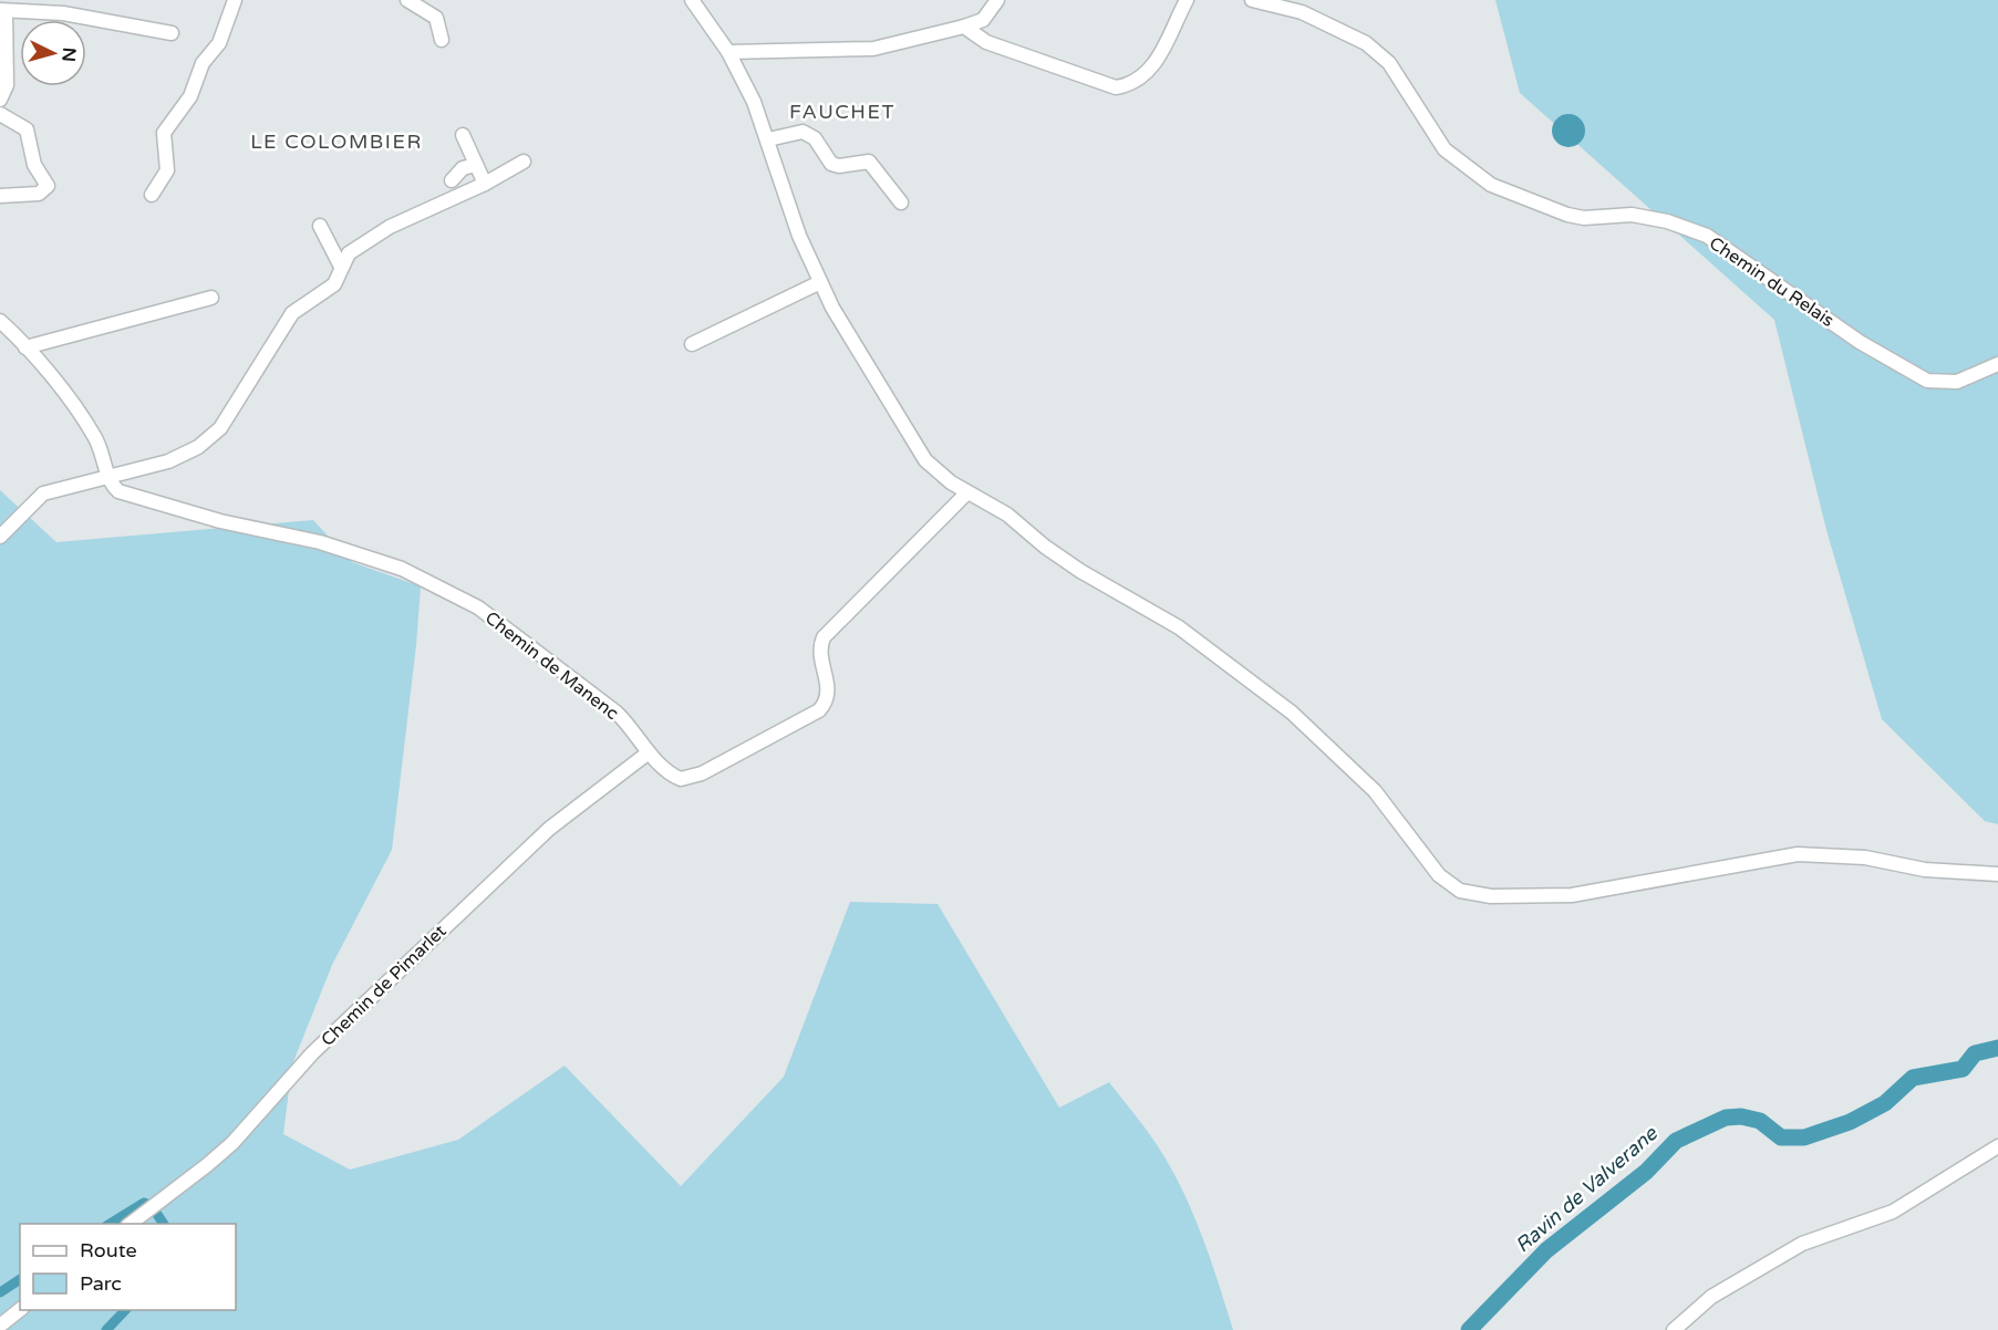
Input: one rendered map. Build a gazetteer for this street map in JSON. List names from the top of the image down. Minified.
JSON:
{"streets":{"street":["Chemin du Relais","Chemin de Manenc","Chemin de Pimarlet"]},"crossings":[["Chemin de Manenc","Chemin de Pimarlet"]],"districts":["FAUCHET","LE COLOMBIER"],"water":["Ravin de Valverane"],"legend":["Route","Parc"],"north":"right"}
